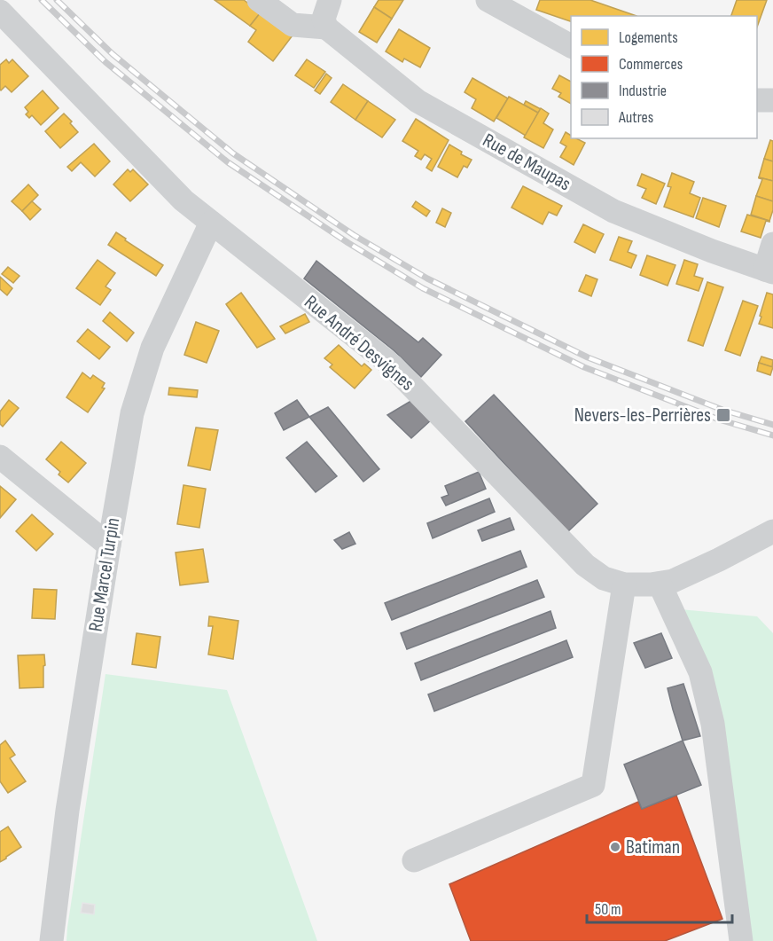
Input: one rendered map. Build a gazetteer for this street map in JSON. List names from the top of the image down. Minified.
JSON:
{"streets":{"street":["Rue de Maupas","Rue André Desvignes","Rue Marcel Turpin"]},"crossings":[["Rue André Desvignes","Rue Marcel Turpin"]],"places":{"transit":["Nevers-les-Perrières"],"other":["Batiman"]},"legend":["Logements","Commerces","Industrie","Autres"],"scale_bar":"50 m"}
